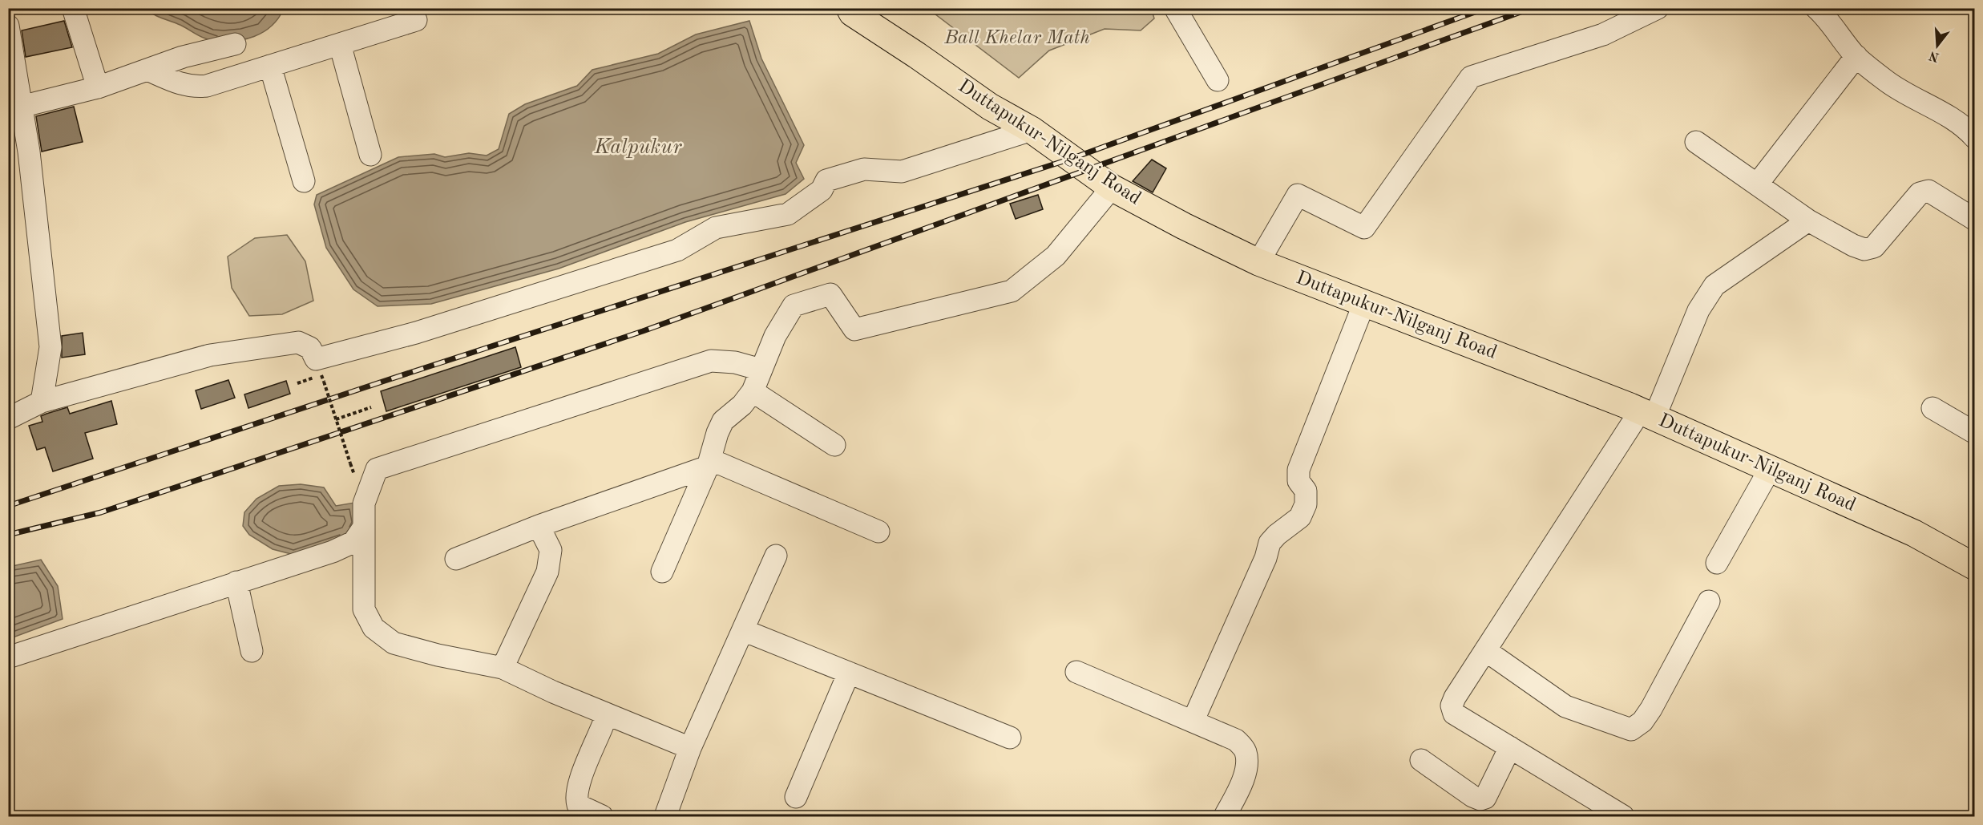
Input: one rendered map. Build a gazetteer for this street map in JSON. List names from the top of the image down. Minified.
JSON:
{"streets":{"main road":["Duttapukur-Nilganj Road"]},"water":["Kalpukur"],"parks":["Ball Khelar Math"],"north":"bottom"}
